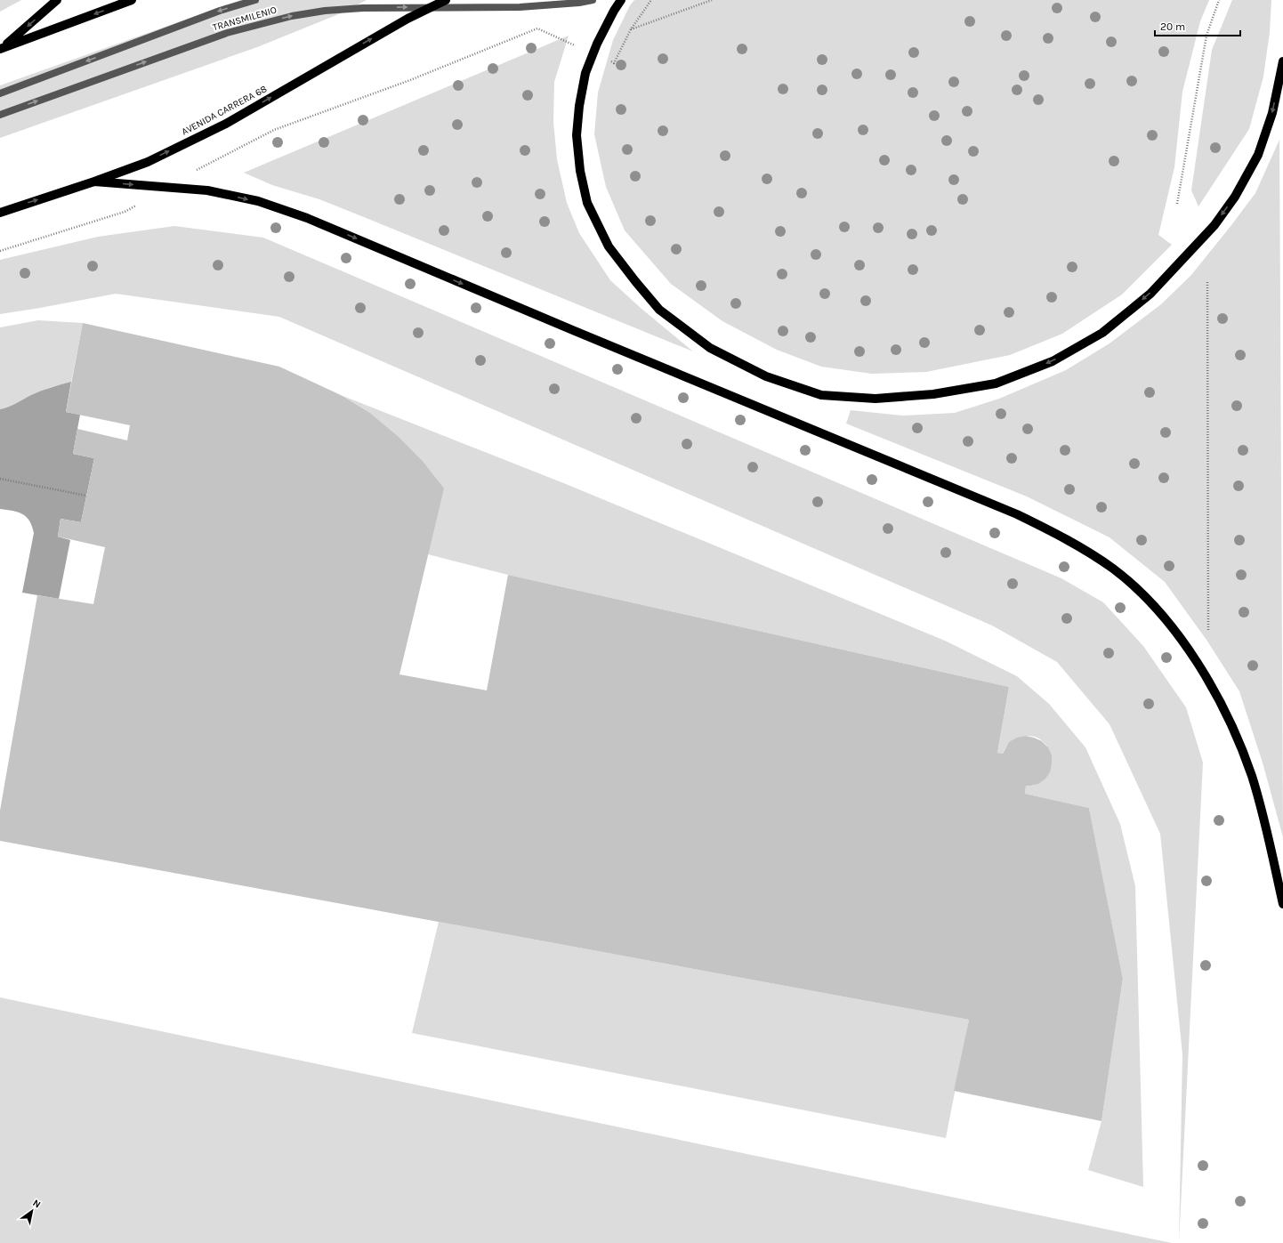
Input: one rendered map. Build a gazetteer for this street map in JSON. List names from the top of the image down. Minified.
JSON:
{"streets":{"main road":["AVENIDA CARRERA 68"],"lane":["TRANSMILENIO"]},"one_way":["AVENIDA CARRERA 68"],"scale_bar":"20 m","north":"top right"}
